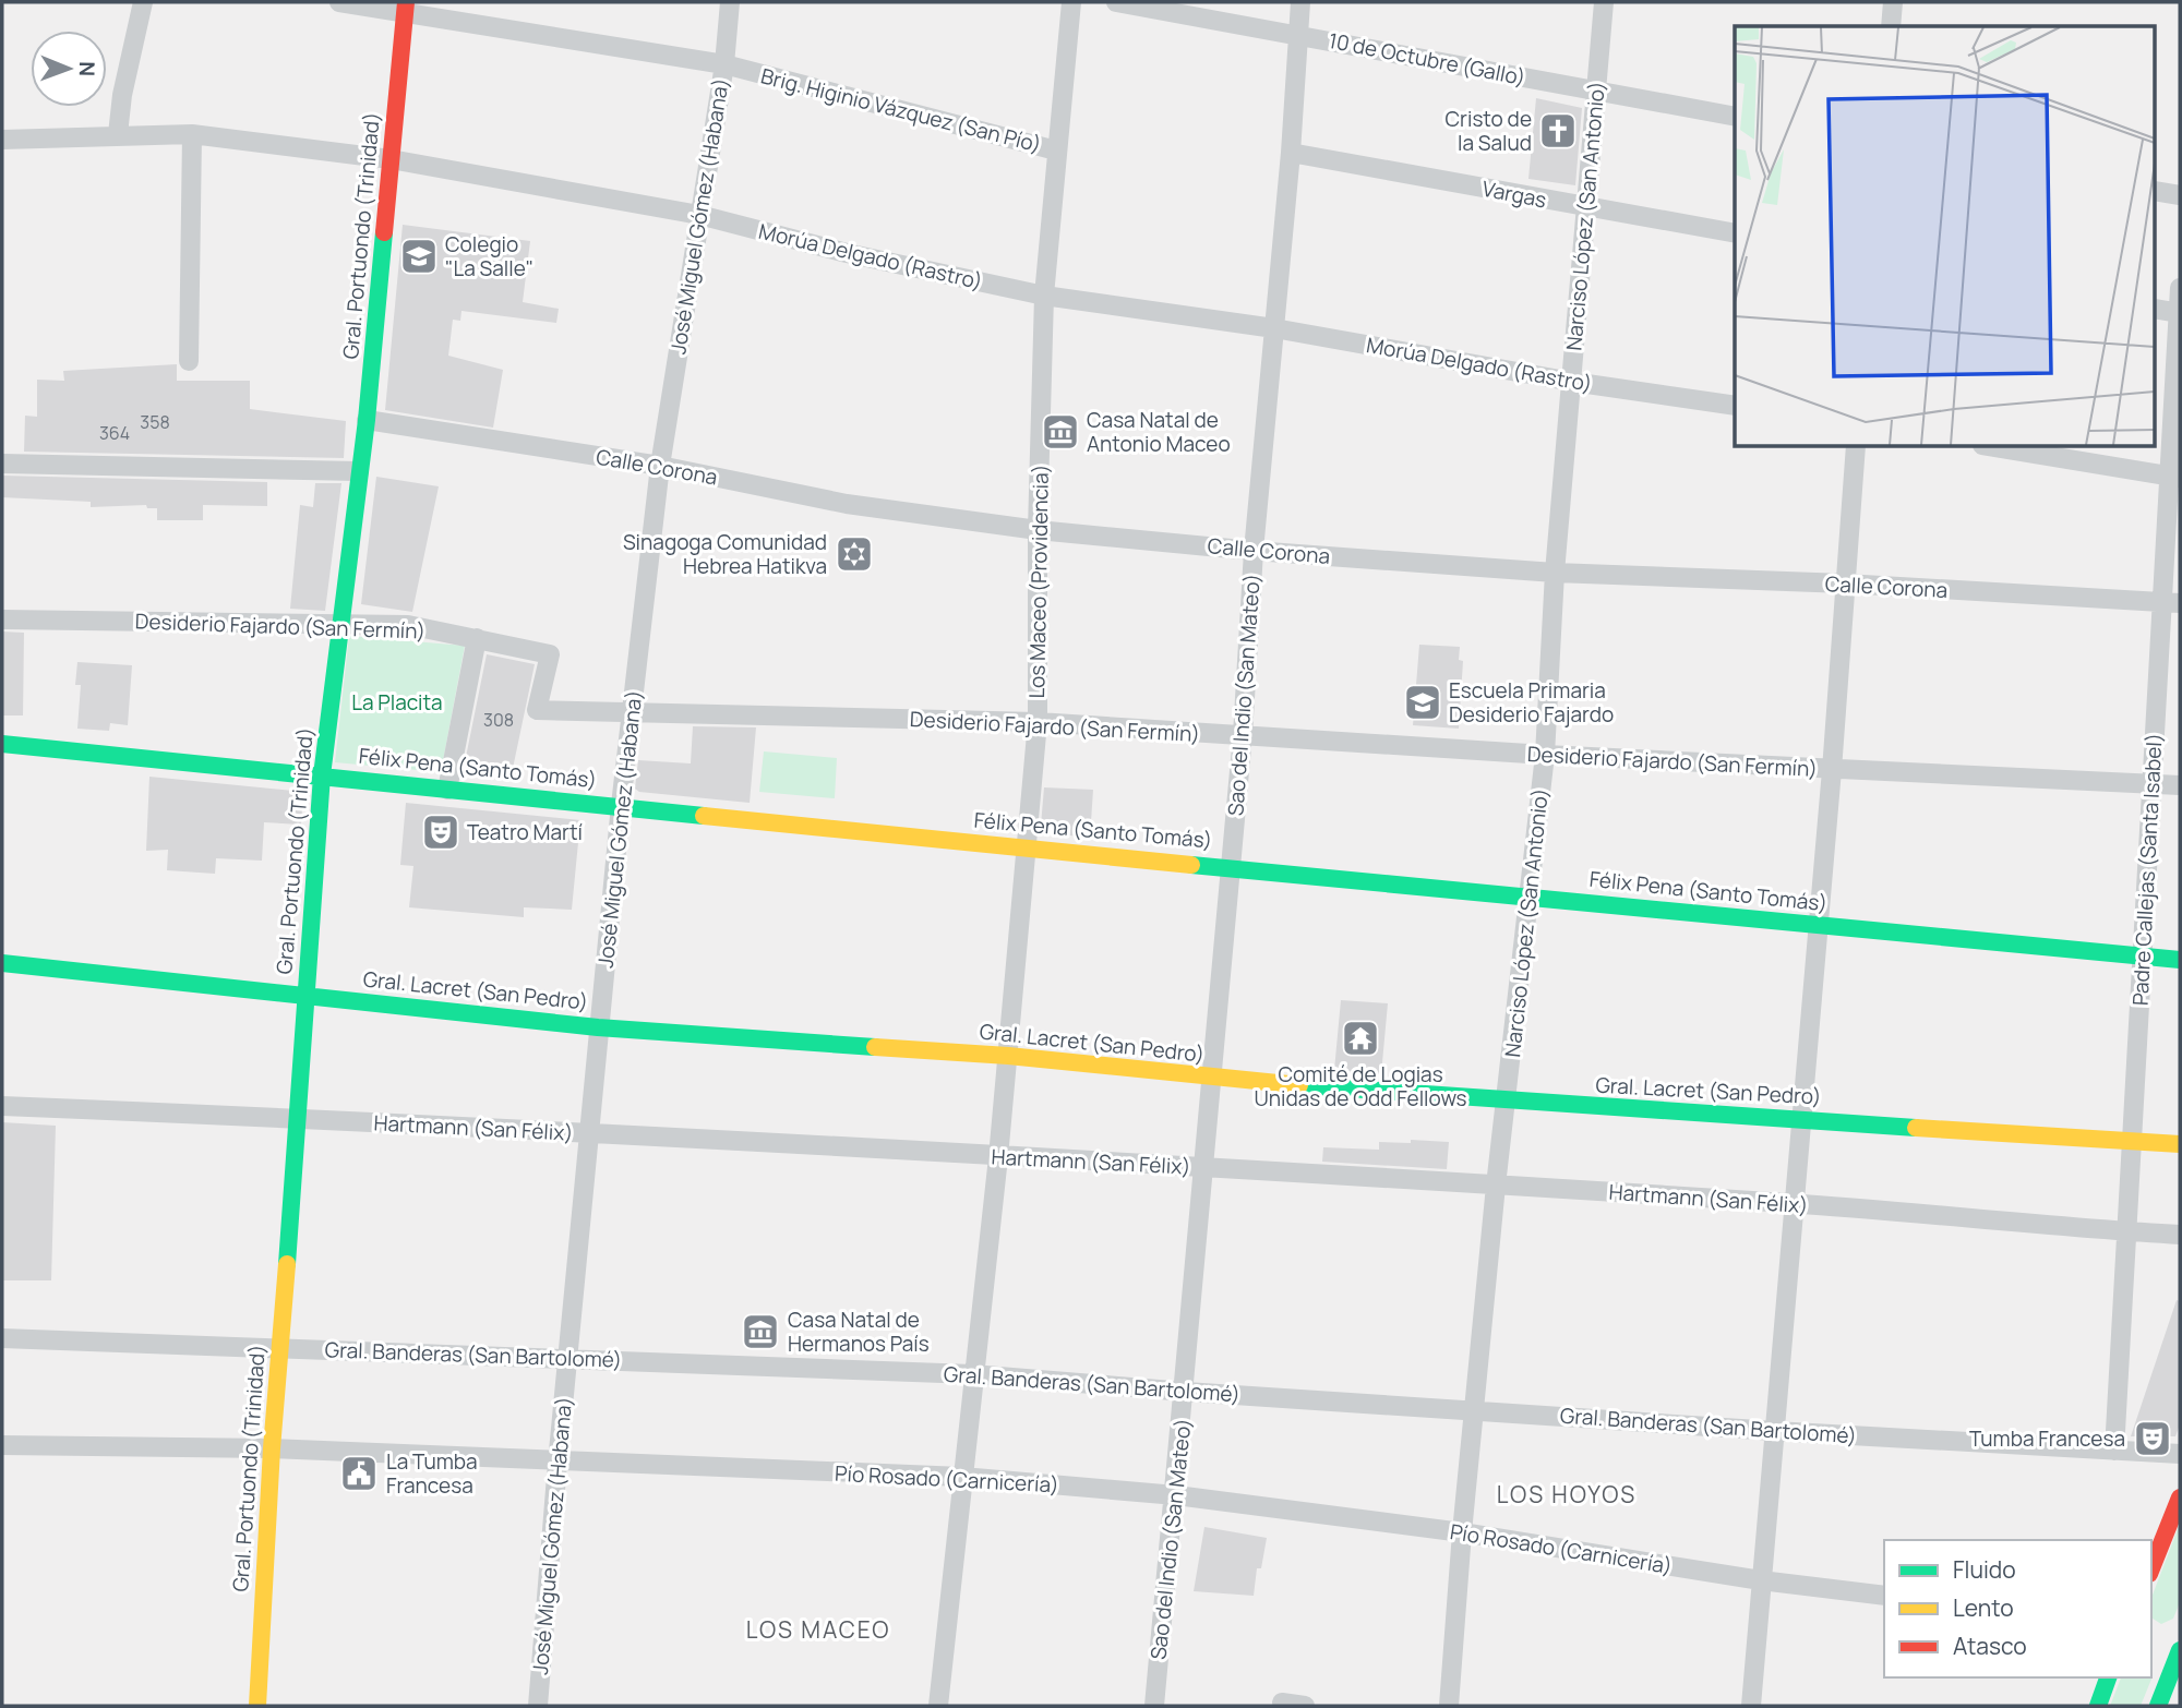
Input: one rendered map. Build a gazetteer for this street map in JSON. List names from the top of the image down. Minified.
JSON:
{"streets":{"street":["10 de Octubre (Gallo)","Brig. Higinio Vázquez (San Pío)","Vargas","José Miguel Gómez (Habana)","Narciso López (San Antonio)","Gral. Portuondo (Trinidad)","Morúa Delgado (Rastro)","Calle Corona","Los Maceo (Providencia)","Desiderio Fajardo (San Fermín)","Sao del Indio (San Mateo)","Félix Pena (Santo Tomás)","Padre Callejas (Santa Isabel)","Gral. Lacret (San Pedro)","Hartmann (San Félix)","Gral. Banderas (San Bartolomé)","Pío Rosado (Carnicería)"]},"crossings":[["10 de Octubre (Gallo)","Narciso López (San Antonio)"],["10 de Octubre (Gallo)","Sao del Indio (San Mateo)"],["Brig. Higinio Vázquez (San Pío)","José Miguel Gómez (Habana)"],["Brig. Higinio Vázquez (San Pío)","Gral. Portuondo (Trinidad)"],["Brig. Higinio Vázquez (San Pío)","Los Maceo (Providencia)"],["Vargas","Narciso López (San Antonio)"],["Vargas","Sao del Indio (San Mateo)"],["José Miguel Gómez (Habana)","Morúa Delgado (Rastro)"],["José Miguel Gómez (Habana)","Calle Corona"],["José Miguel Gómez (Habana)","Desiderio Fajardo (San Fermín)"],["José Miguel Gómez (Habana)","Félix Pena (Santo Tomás)"],["José Miguel Gómez (Habana)","Gral. Lacret (San Pedro)"],["José Miguel Gómez (Habana)","Hartmann (San Félix)"],["José Miguel Gómez (Habana)","Gral. Banderas (San Bartolomé)"],["José Miguel Gómez (Habana)","Pío Rosado (Carnicería)"],["Narciso López (San Antonio)","Morúa Delgado (Rastro)"],["Narciso López (San Antonio)","Calle Corona"],["Narciso López (San Antonio)","Desiderio Fajardo (San Fermín)"],["Narciso López (San Antonio)","Félix Pena (Santo Tomás)"],["Narciso López (San Antonio)","Gral. Lacret (San Pedro)"],["Narciso López (San Antonio)","Hartmann (San Félix)"],["Narciso López (San Antonio)","Gral. Banderas (San Bartolomé)"],["Narciso López (San Antonio)","Pío Rosado (Carnicería)"],["Gral. Portuondo (Trinidad)","Morúa Delgado (Rastro)"],["Gral. Portuondo (Trinidad)","Calle Corona"],["Gral. Portuondo (Trinidad)","Desiderio Fajardo (San Fermín)"],["Gral. Portuondo (Trinidad)","Félix Pena (Santo Tomás)"],["Gral. Portuondo (Trinidad)","Gral. Lacret (San Pedro)"],["Gral. Portuondo (Trinidad)","Hartmann (San Félix)"],["Gral. Portuondo (Trinidad)","Gral. Banderas (San Bartolomé)"],["Gral. Portuondo (Trinidad)","Pío Rosado (Carnicería)"],["Morúa Delgado (Rastro)","Los Maceo (Providencia)"],["Morúa Delgado (Rastro)","Sao del Indio (San Mateo)"],["Calle Corona","Los Maceo (Providencia)"],["Calle Corona","Sao del Indio (San Mateo)"],["Calle Corona","Padre Callejas (Santa Isabel)"],["Los Maceo (Providencia)","Desiderio Fajardo (San Fermín)"],["Los Maceo (Providencia)","Félix Pena (Santo Tomás)"],["Los Maceo (Providencia)","Gral. Lacret (San Pedro)"],["Los Maceo (Providencia)","Hartmann (San Félix)"],["Los Maceo (Providencia)","Gral. Banderas (San Bartolomé)"],["Los Maceo (Providencia)","Pío Rosado (Carnicería)"],["Desiderio Fajardo (San Fermín)","Sao del Indio (San Mateo)"],["Desiderio Fajardo (San Fermín)","Padre Callejas (Santa Isabel)"],["Sao del Indio (San Mateo)","Félix Pena (Santo Tomás)"],["Sao del Indio (San Mateo)","Gral. Lacret (San Pedro)"],["Sao del Indio (San Mateo)","Hartmann (San Félix)"],["Sao del Indio (San Mateo)","Gral. Banderas (San Bartolomé)"],["Sao del Indio (San Mateo)","Pío Rosado (Carnicería)"],["Félix Pena (Santo Tomás)","Padre Callejas (Santa Isabel)"],["Padre Callejas (Santa Isabel)","Gral. Lacret (San Pedro)"],["Padre Callejas (Santa Isabel)","Hartmann (San Félix)"],["Padre Callejas (Santa Isabel)","Gral. Banderas (San Bartolomé)"]],"districts":["LOS HOYOS","LOS MACEO"],"parks":["La Placita"],"places":{"church":["Cristo de la Salud"],"school or university":["Colegio \"La Salle\"","Escuela Primaria Desiderio Fajardo"],"museum":["Casa Natal de Antonio Maceo","Casa Natal de Hermanos País"],"synagogue":["Sinagoga Comunidad Hebrea Hatikva"],"theatre":["Teatro Martí","Tumba Francesa"],"temple":["Comité de Logias Unidas de Odd Fellows"],"public building":["La Tumba Francesa"]},"house_numbers":["358","364","308"],"legend":["Fluido","Lento","Atasco"],"north":"right"}
